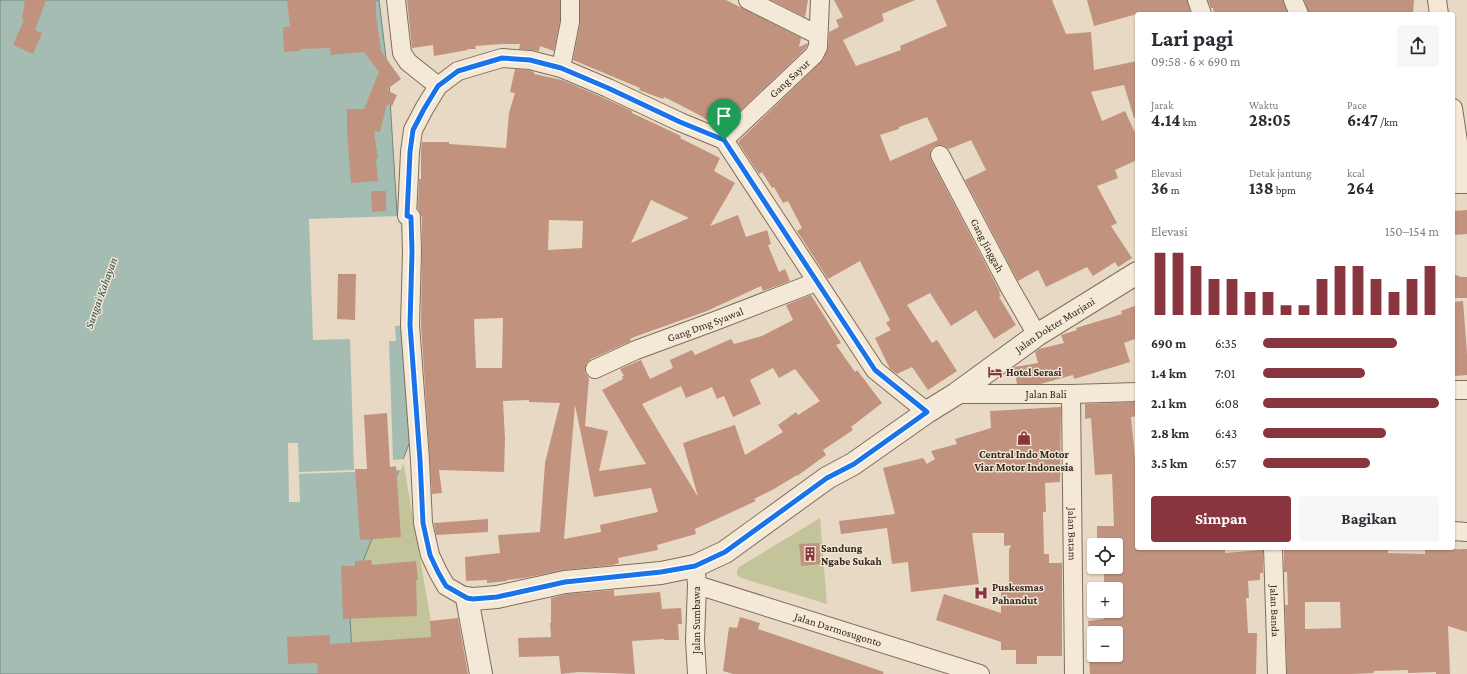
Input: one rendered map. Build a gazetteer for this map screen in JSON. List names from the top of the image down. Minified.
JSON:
{"streets":{"street":["Gang Sayur","Gang Jinggah","Gang Dmg Syawal","Jalan Dokter Murjani","Jalan Bali","Jalan Batam","Jalan Banda","Jalan Sumbawa","Jalan Darmosugonto"]},"crossings":[["Gang Jinggah","Jalan Dokter Murjani"],["Jalan Dokter Murjani","Jalan Bali"],["Jalan Dokter Murjani","Jalan Sumbawa"],["Jalan Dokter Murjani","Jalan Darmosugonto"],["Jalan Bali","Jalan Batam"],["Jalan Sumbawa","Jalan Darmosugonto"]],"water":["Sungai Kahayan"],"places":{"hotel":["Hotel Serasi"],"shop":["Central Indo Motor Viar Motor Indonesia"],"building":["Sandung Ngabe Sukah"],"hospital":["Puskesmas Pahandut"]},"page":{"heading":["Lari pagi","09:58 · 6 × 690 m"],"stats":[["Jarak","4.14 km"],["Waktu","28:05"],["Pace","6:47 /km"],["Elevasi","36 m"],["Detak jantung","138 bpm"],["kcal","264"]],"chart":["Elevasi","150–154 m"],"list":[{"name":"690 m","note":"6:35"},{"name":"1.4 km","note":"7:01"},{"name":"2.1 km","note":"6:08"},{"name":"2.8 km","note":"6:43"},{"name":"3.5 km","note":"6:57"}],"buttons":["Simpan","Bagikan"],"map_buttons":["+","−"]}}
